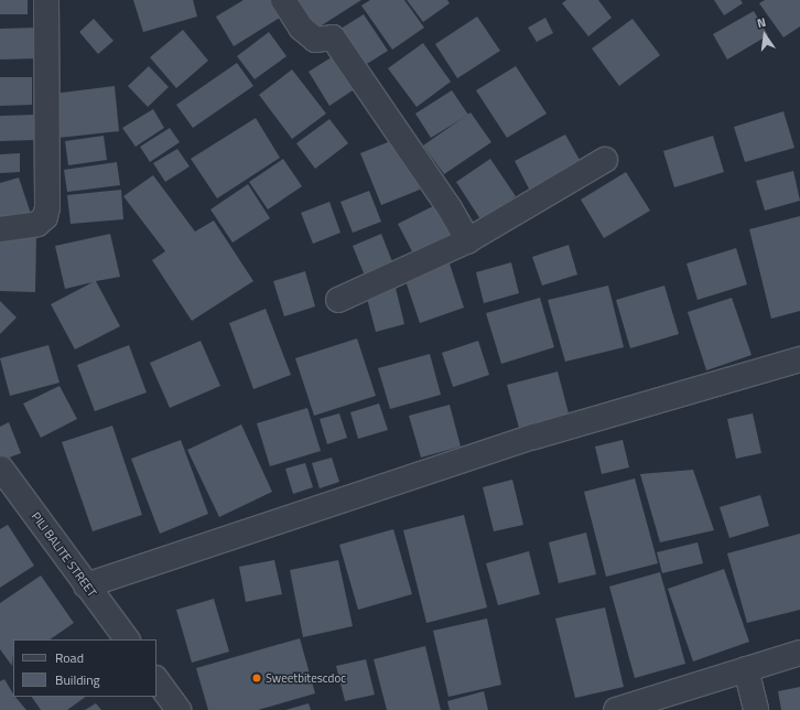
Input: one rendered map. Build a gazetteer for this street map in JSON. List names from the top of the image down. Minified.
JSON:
{"streets":{"street":["PILI BALITE STREET"]},"places":["Sweetbitescdoc"],"legend":["Road","Building"],"north":"top"}
